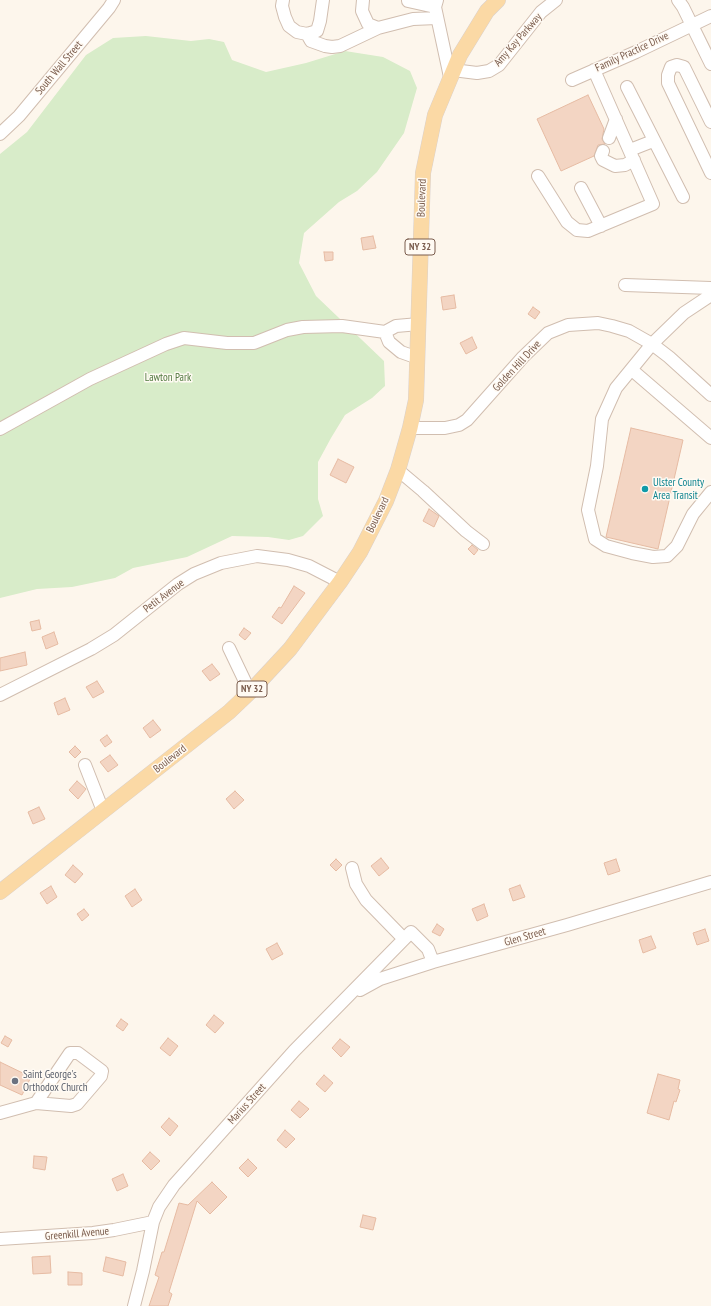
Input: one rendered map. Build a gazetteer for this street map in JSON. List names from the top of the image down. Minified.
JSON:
{"streets":{"main road":["Boulevard","NY 32"],"street":["Amy Kay Parkway","Family Practice Drive","South Wall Street","Golden Hill Drive","Petit Avenue","Glen Street","Marius Street","Greenkill Avenue"]},"crossings":[["Amy Kay Parkway","Boulevard"],["Boulevard","Golden Hill Drive"],["Boulevard","Petit Avenue"],["Glen Street","Marius Street"],["Marius Street","Greenkill Avenue"]],"parks":["Lawton Park"],"places":["Ulster County Area Transit","Saint George's Orthodox Church"]}
